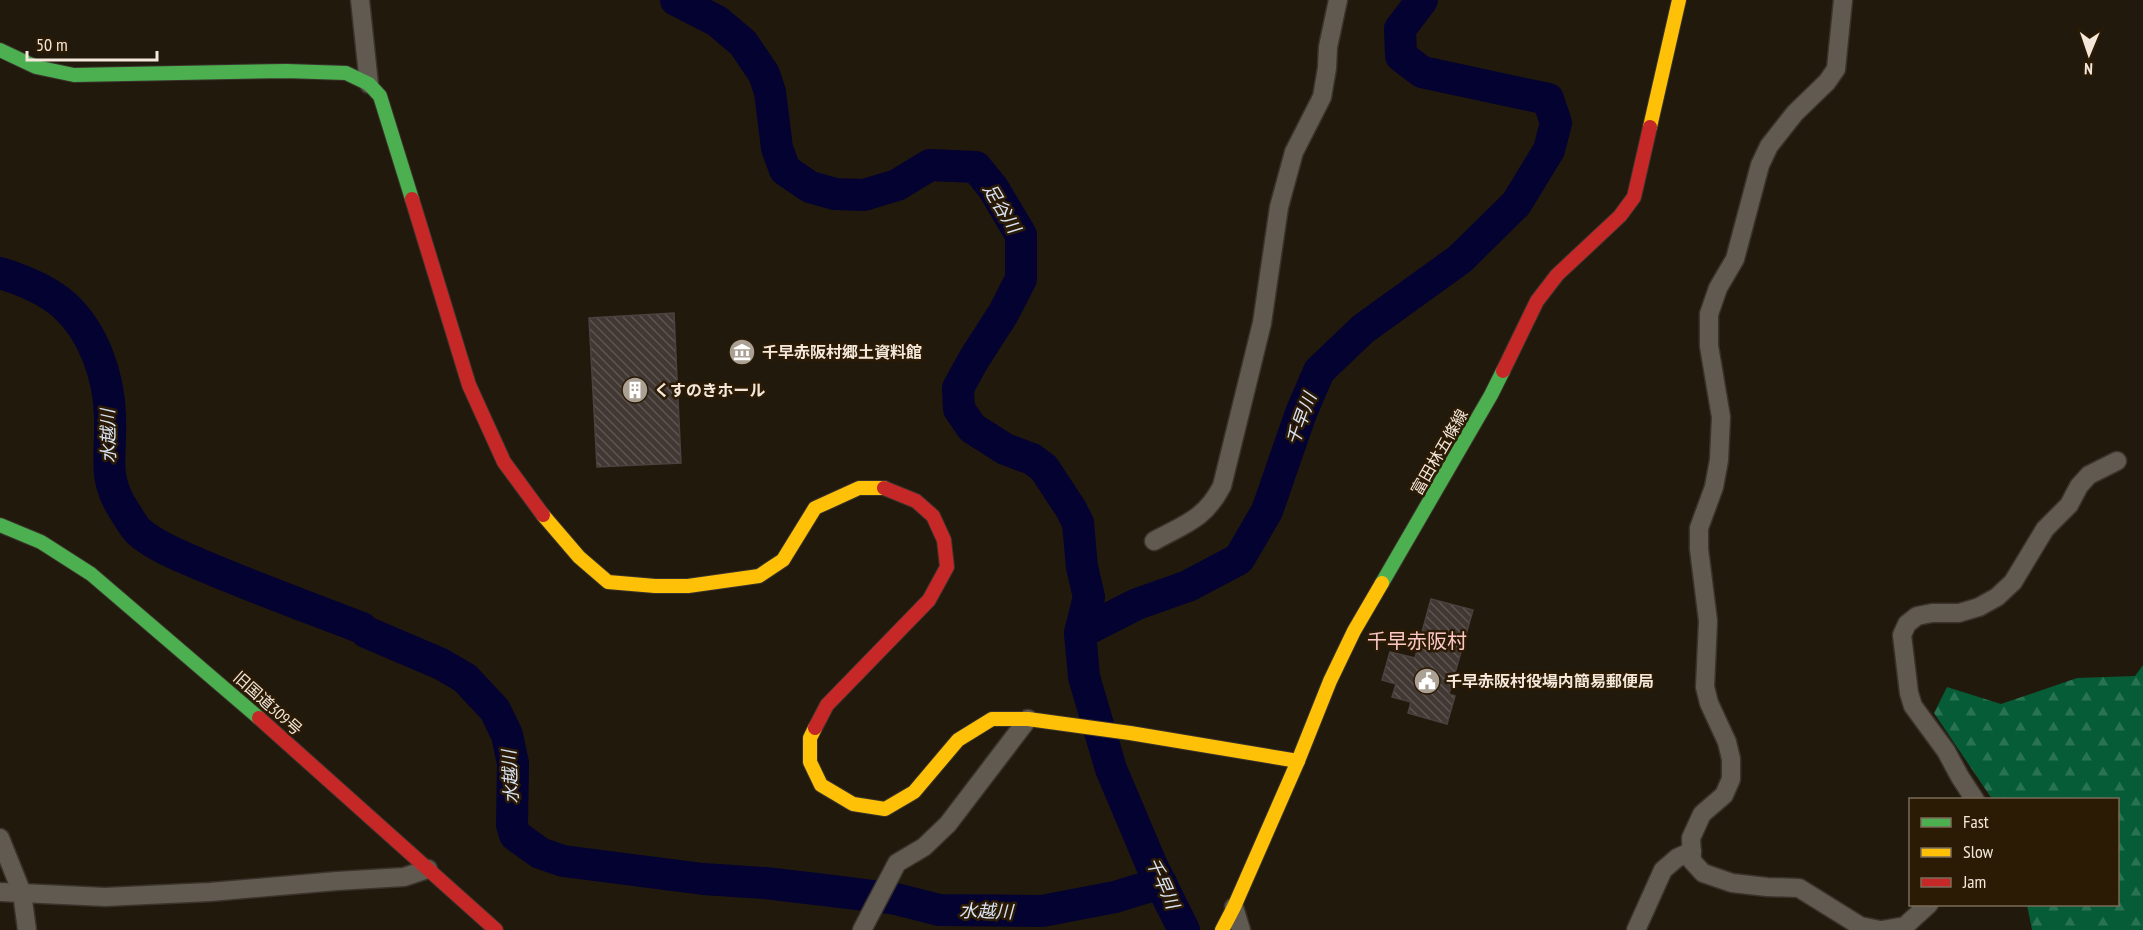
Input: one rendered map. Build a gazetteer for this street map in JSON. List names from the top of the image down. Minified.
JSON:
{"streets":{"street":["富田林五條線","旧国道309号"]},"districts":["千早赤阪村"],"water":["足谷川","千早川","水越川"],"places":{"museum":["千早赤阪村郷土資料館"],"building":["くすのきホール"],"public building":["千早赤阪村役場内簡易郵便局"]},"legend":["Fast","Slow","Jam"],"scale_bar":"50 m","north":"bottom"}
